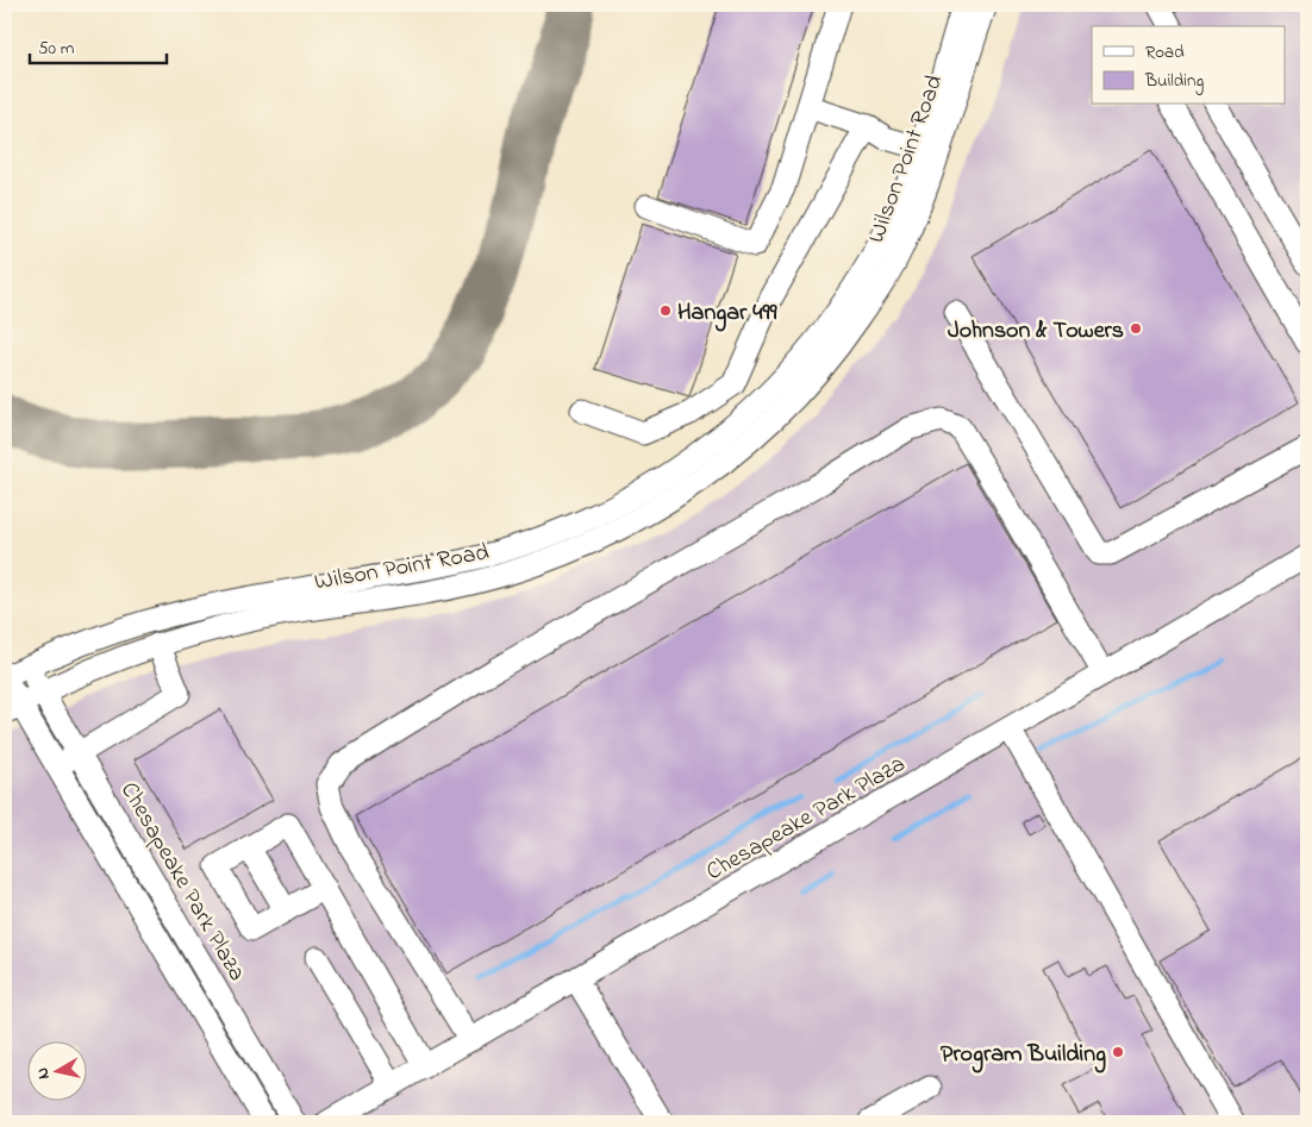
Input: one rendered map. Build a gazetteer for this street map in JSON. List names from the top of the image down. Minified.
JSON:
{"streets":{"street":["Wilson Point Road","Chesapeake Park Plaza"]},"crossings":[["Wilson Point Road","Chesapeake Park Plaza"]],"places":["Hangar 499","Johnson & Towers","Program Building"],"legend":["Road","Building"],"scale_bar":"50 m","north":"left"}
